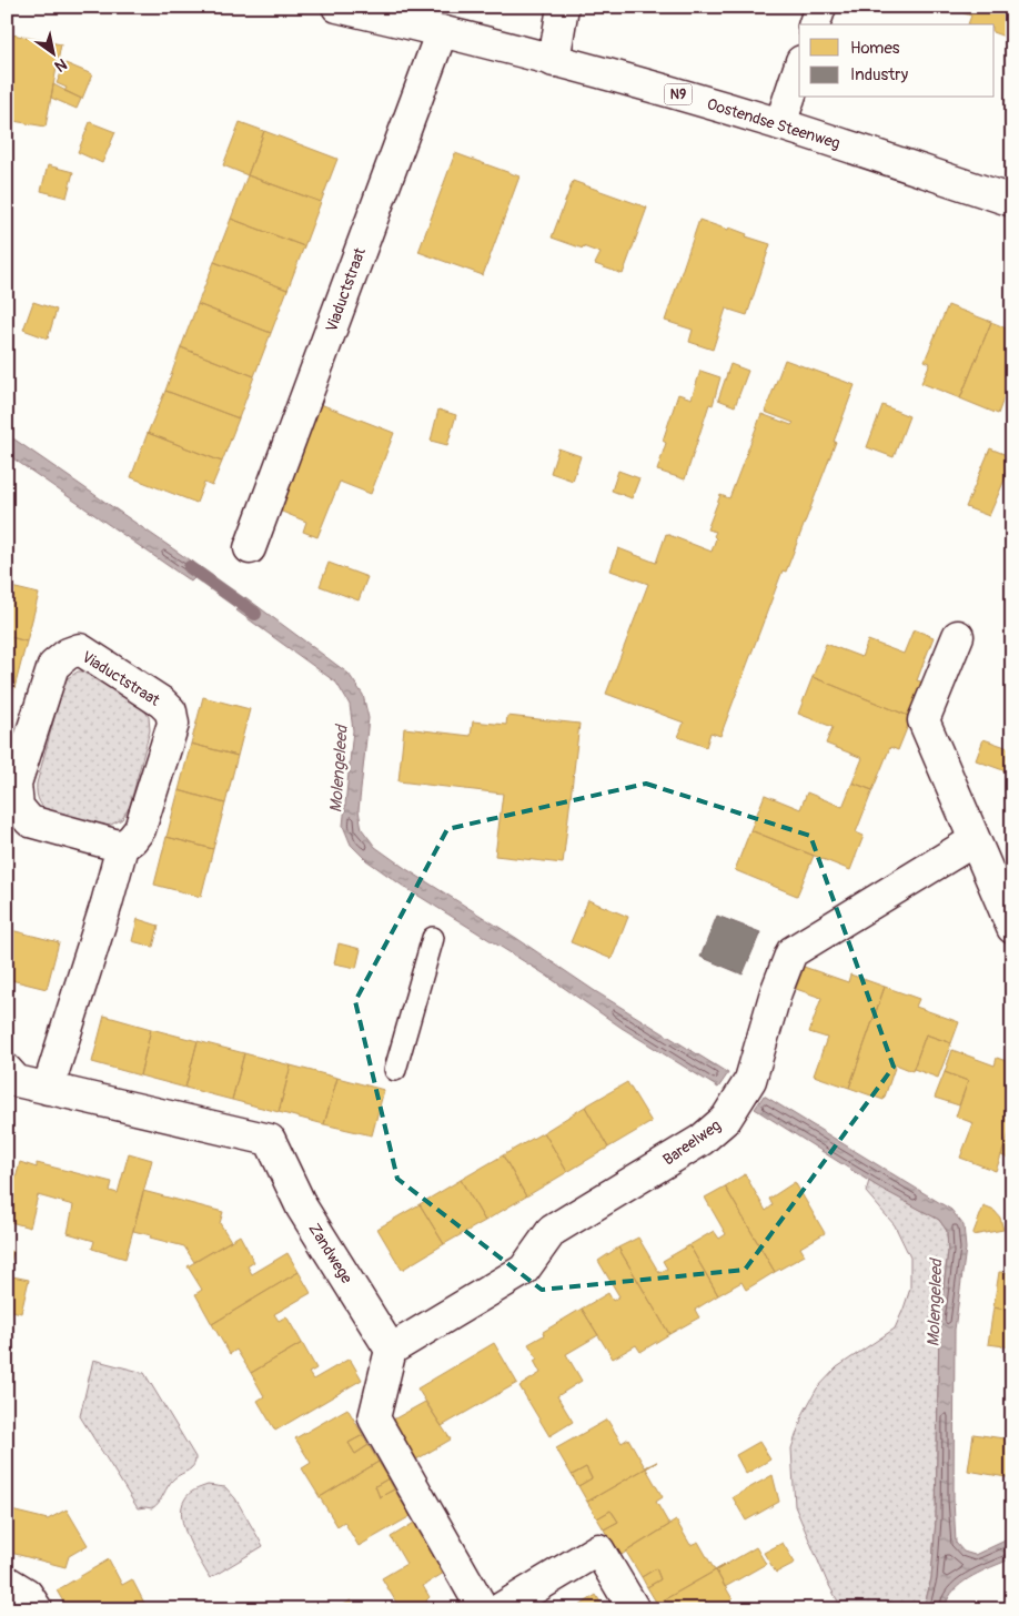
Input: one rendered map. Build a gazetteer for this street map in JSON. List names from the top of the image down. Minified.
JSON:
{"streets":{"street":["N9","Oostendse Steenweg","Viaductstraat","Bareelweg","Zandwege"]},"crossings":[["Oostendse Steenweg","Viaductstraat"],["Viaductstraat","Zandwege"],["Bareelweg","Zandwege"]],"water":["Molengeleed"],"legend":["Homes","Industry"],"north":"bottom right"}
